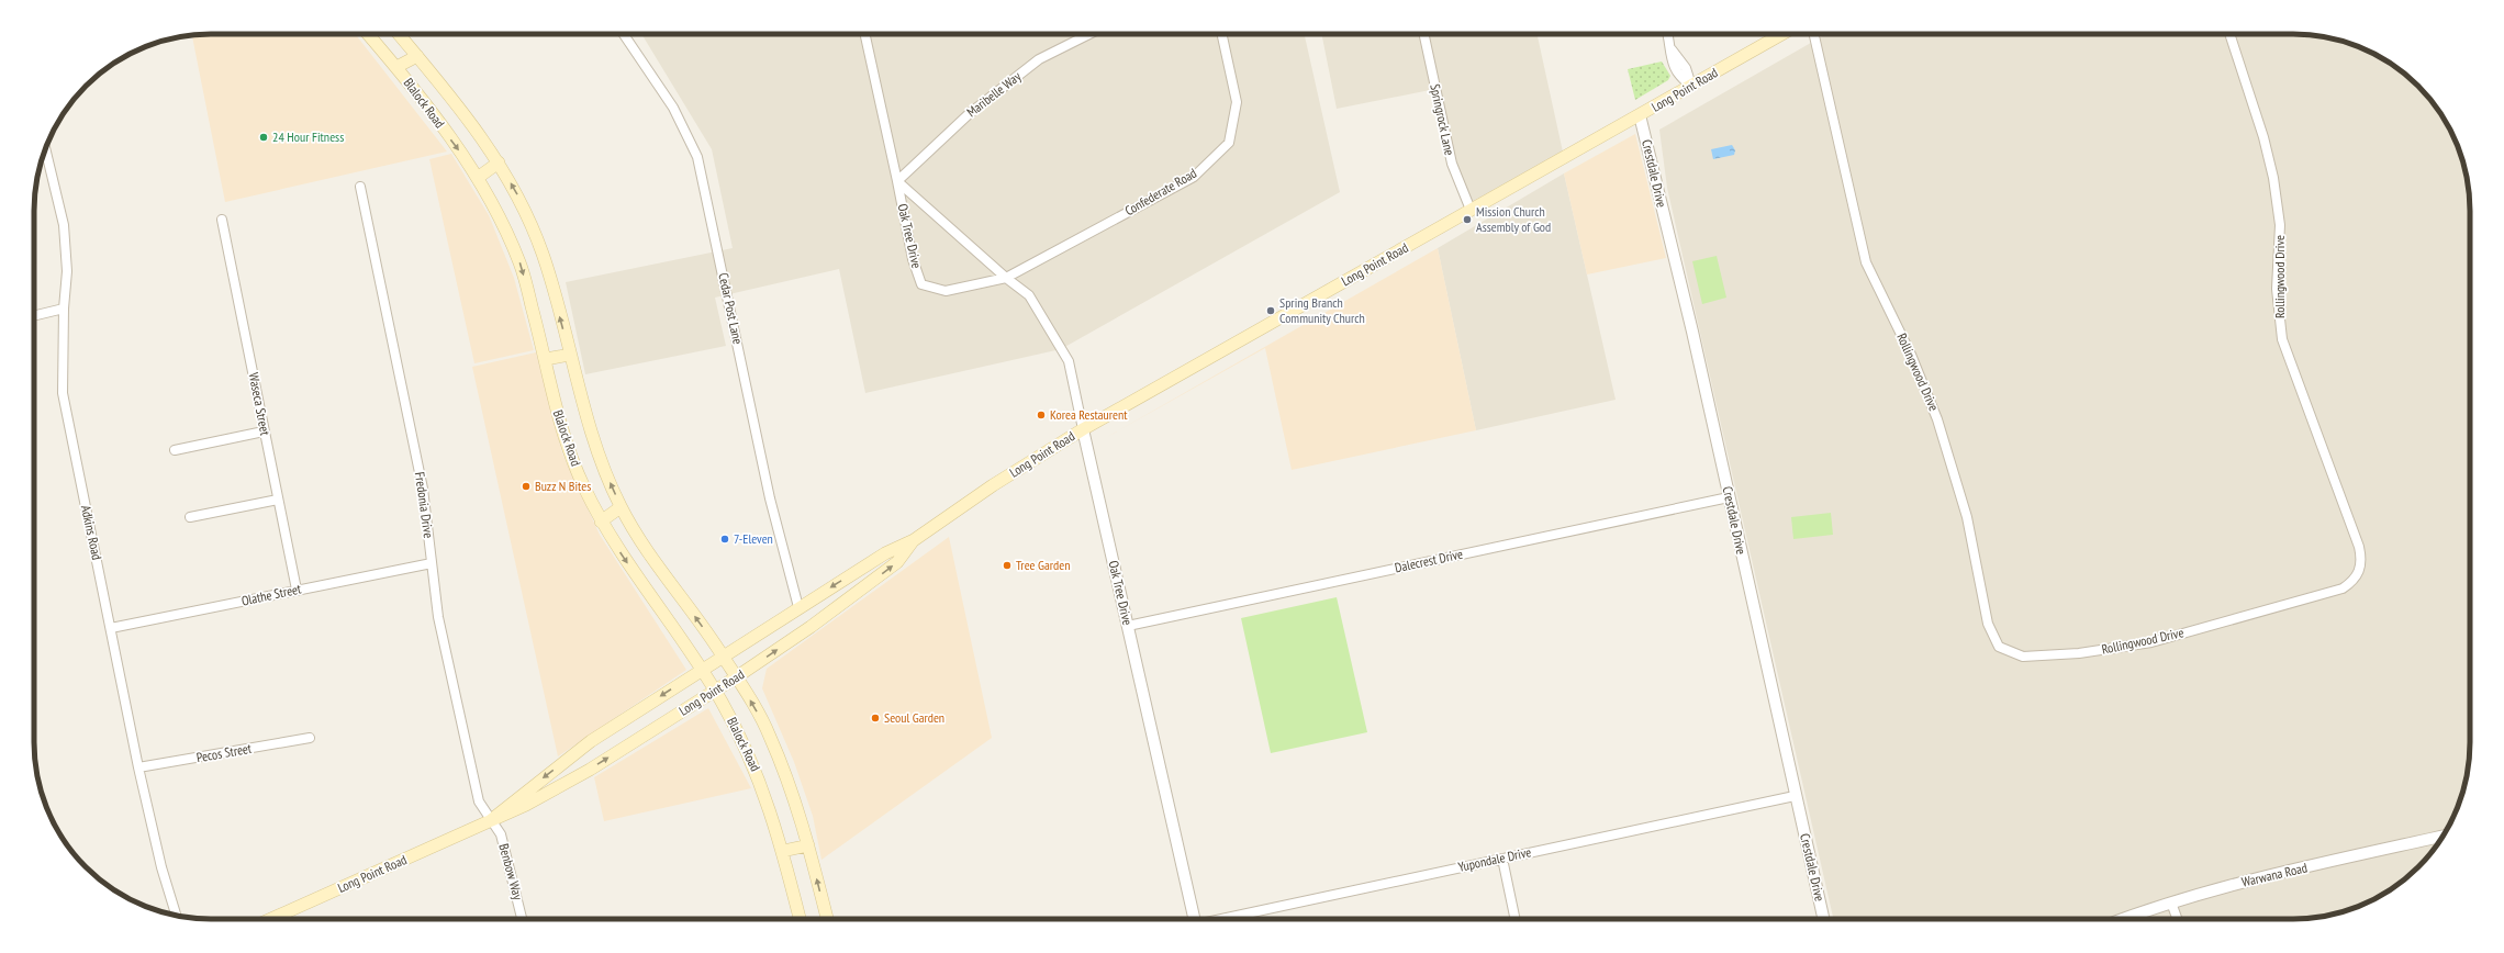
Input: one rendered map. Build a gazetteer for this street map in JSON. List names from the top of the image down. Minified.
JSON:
{"streets":{"main road":["Long Point Road","Blalock Road"],"street":["Maribelle Way","Springrock Lane","Crestdale Drive","Confederate Road","Oak Tree Drive","Rollingwood Drive","Cedar Post Lane","Waseca Street","Fredonia Drive","Adkins Road","Dalecrest Drive","Olathe Street","Pecos Street","Yupondale Drive","Benbow Way","Warwana Road"]},"crossings":[["Long Point Road","Blalock Road"],["Long Point Road","Springrock Lane"],["Long Point Road","Crestdale Drive"],["Long Point Road","Oak Tree Drive"],["Long Point Road","Cedar Post Lane"],["Long Point Road","Fredonia Drive"],["Long Point Road","Benbow Way"],["Maribelle Way","Oak Tree Drive"],["Crestdale Drive","Dalecrest Drive"],["Crestdale Drive","Yupondale Drive"],["Confederate Road","Oak Tree Drive"],["Oak Tree Drive","Dalecrest Drive"],["Waseca Street","Olathe Street"],["Fredonia Drive","Olathe Street"],["Fredonia Drive","Benbow Way"],["Adkins Road","Olathe Street"],["Adkins Road","Pecos Street"]],"places":["24 Hour Fitness","Mission Church Assembly of God","Spring Branch Community Church","Korea Restaurent","Buzz N Bites","7-Eleven","Tree Garden","Seoul Garden"]}
